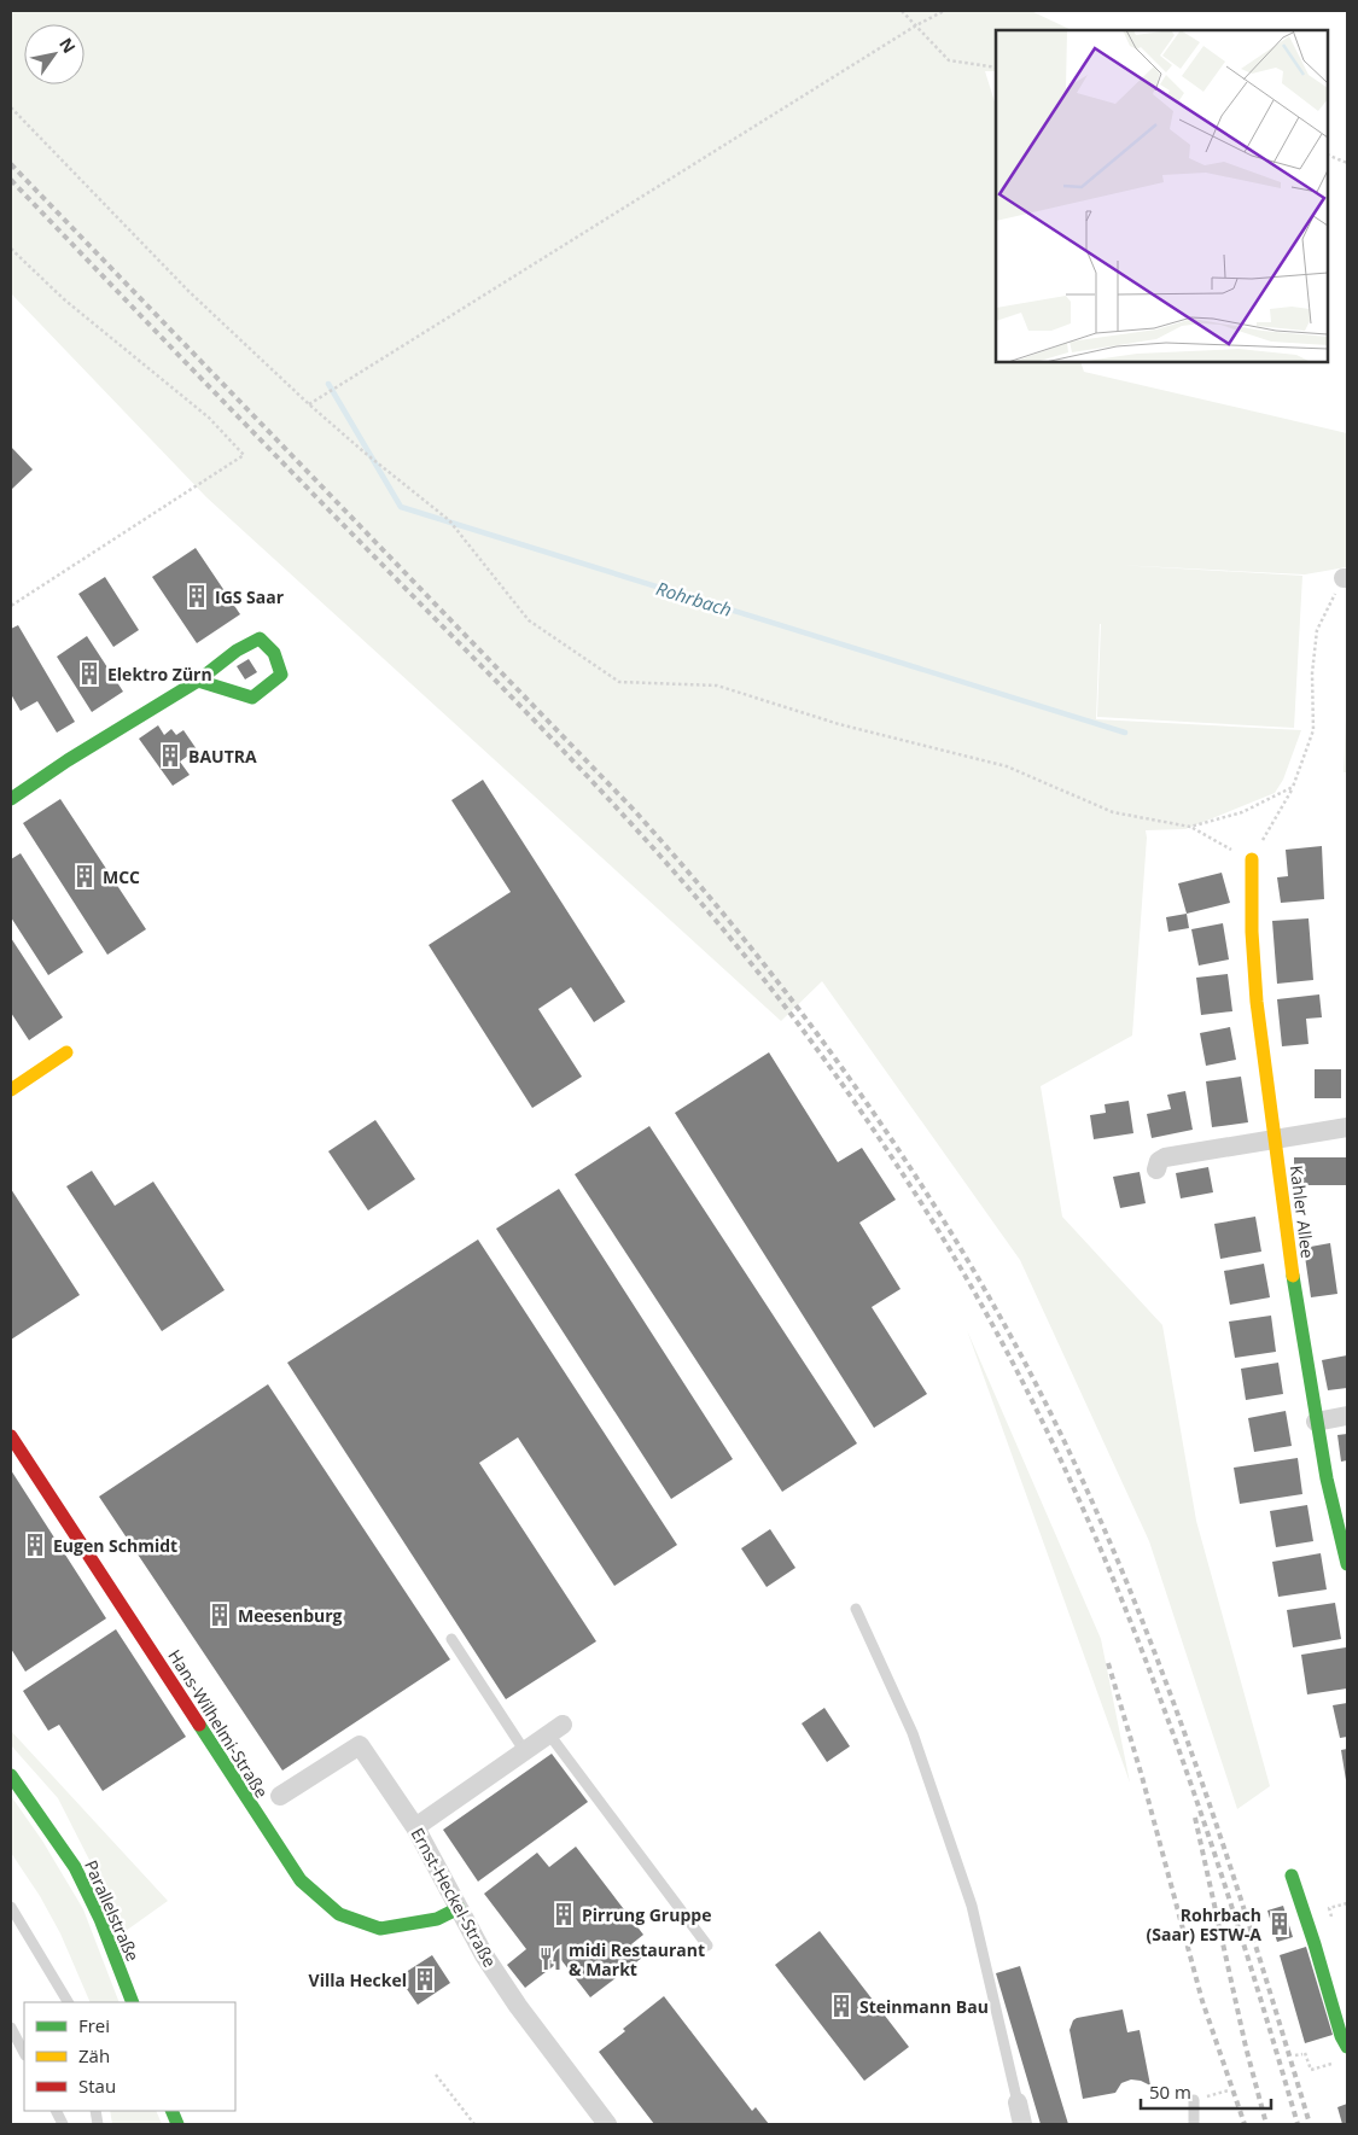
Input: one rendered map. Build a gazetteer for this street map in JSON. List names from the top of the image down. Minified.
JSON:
{"streets":{"street":["Kahler Allee","Hans-Wilhelmi-Straße","Ernst-Heckel-Straße","Parallelstraße"]},"crossings":[["Hans-Wilhelmi-Straße","Ernst-Heckel-Straße"]],"water":["Rohrbach"],"places":{"building":["IGS Saar","Elektro Zürn","BAUTRA","MCC","Eugen Schmidt","Meesenburg","Pirrung Gruppe","Rohrbach (Saar) ESTW-A","Villa Heckel","Steinmann Bau"],"restaurant":["midi Restaurant & Markt"]},"legend":["Frei","Zäh","Stau"],"scale_bar":"50 m","north":"top right"}
